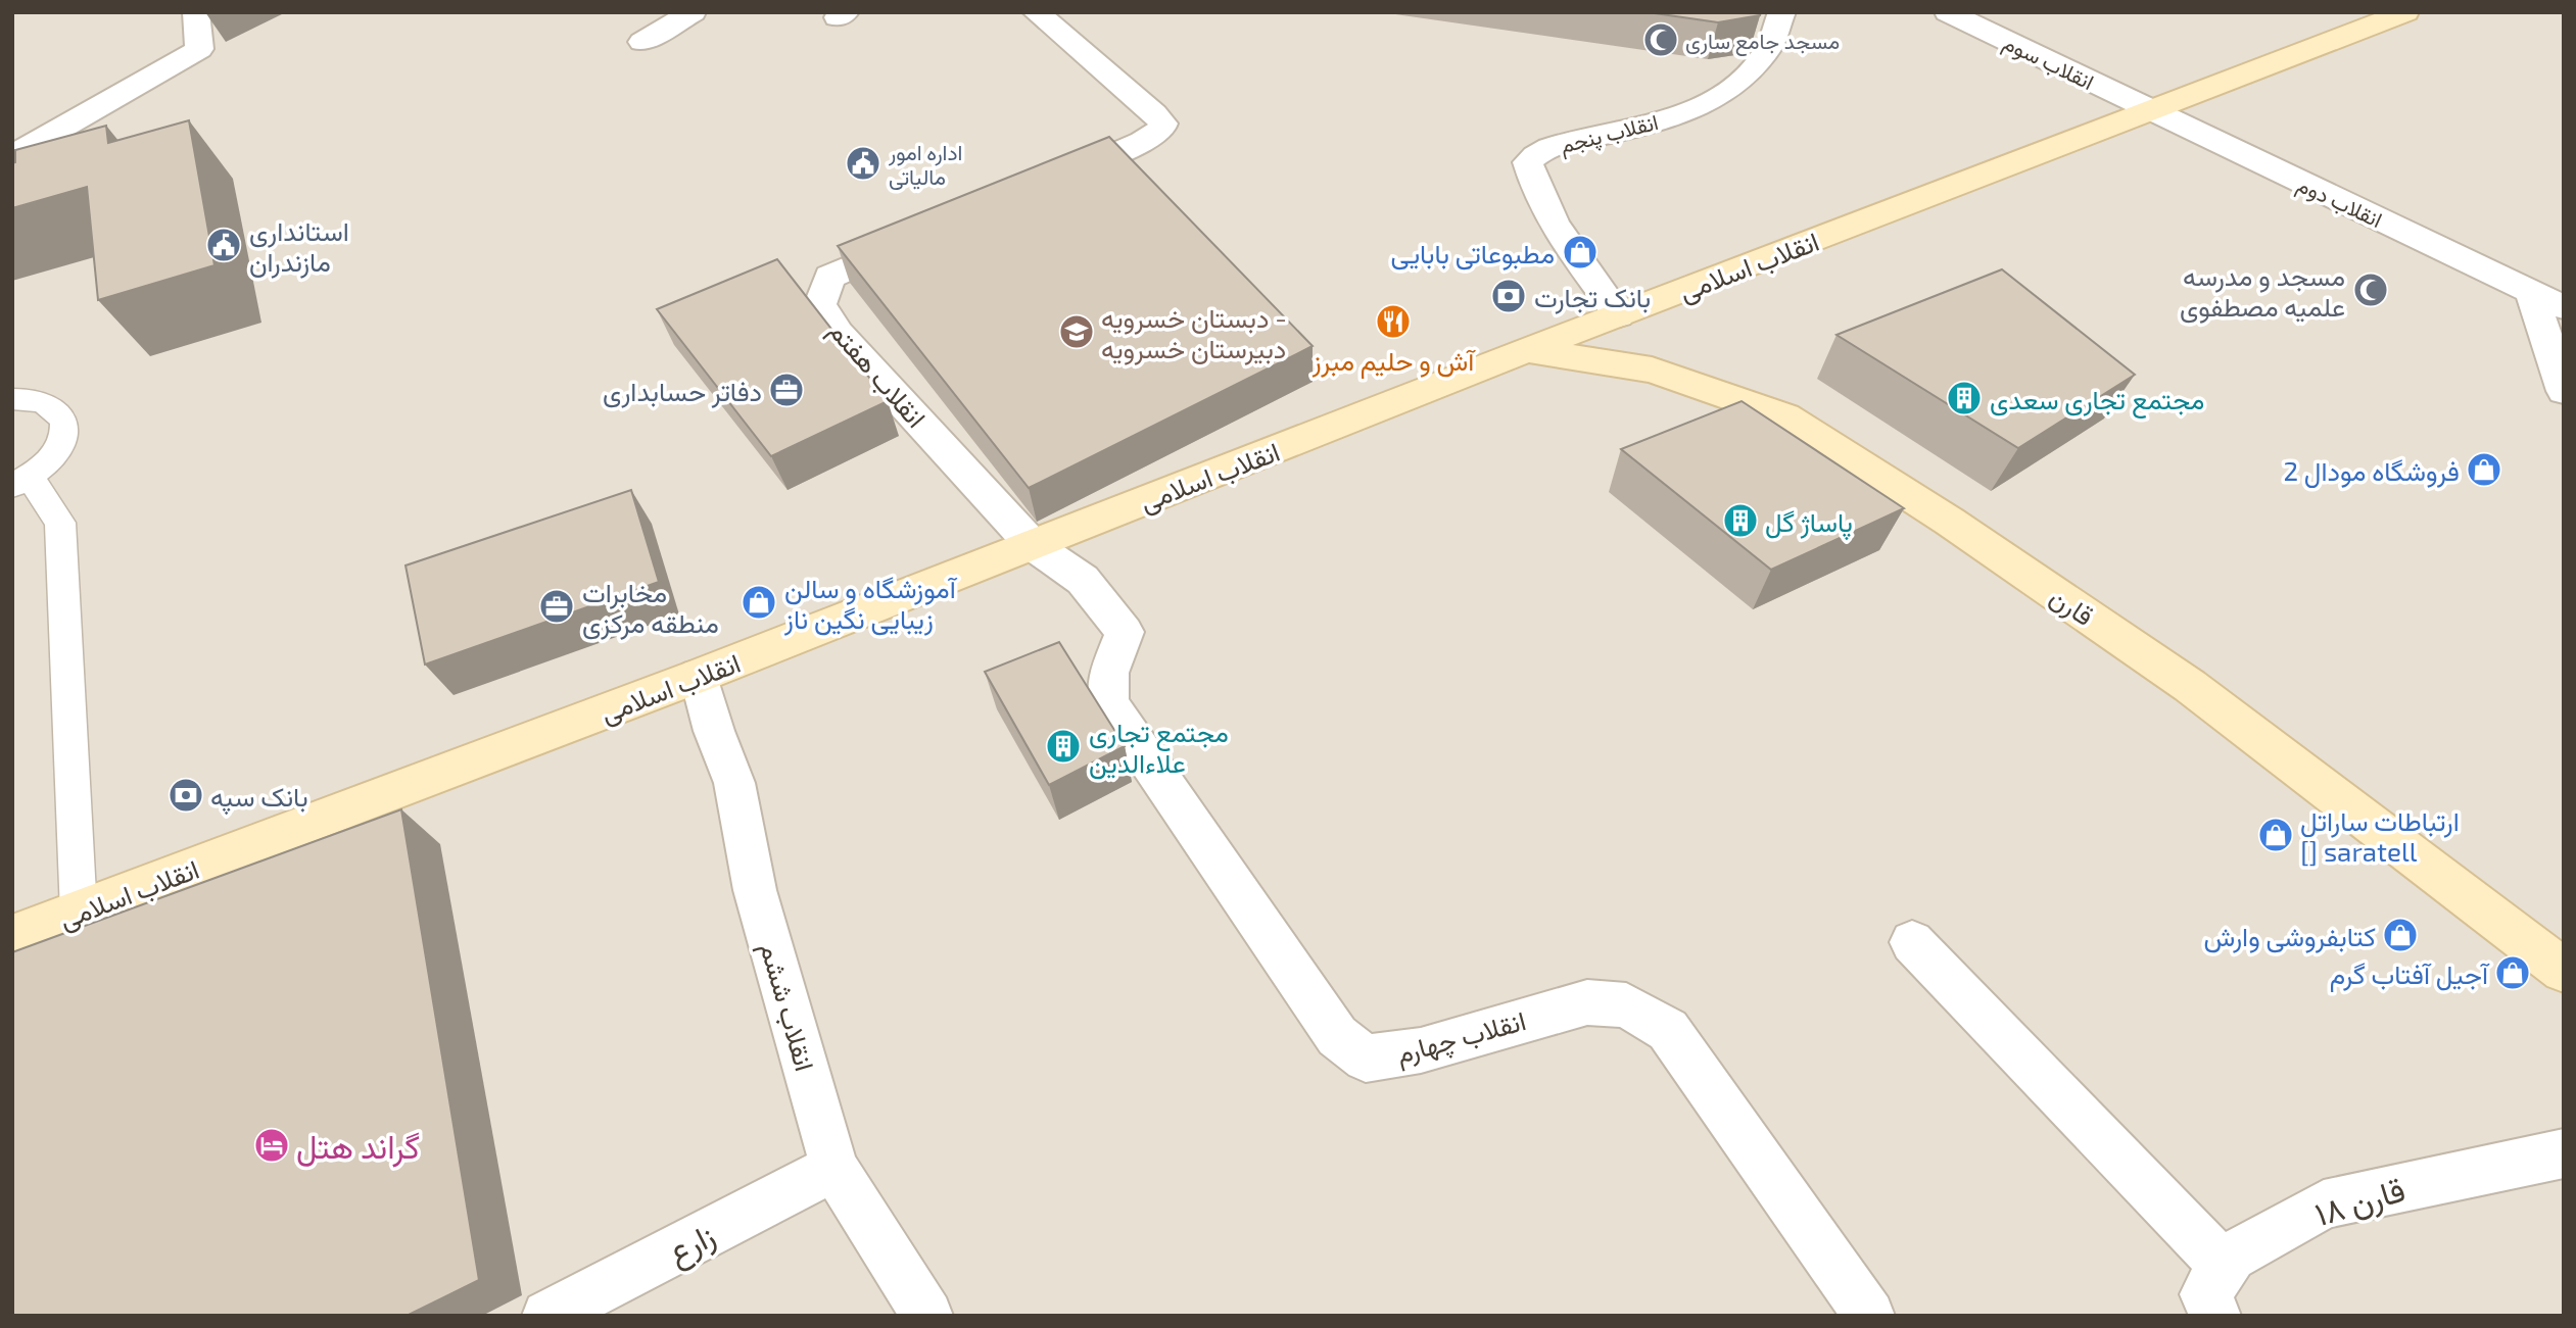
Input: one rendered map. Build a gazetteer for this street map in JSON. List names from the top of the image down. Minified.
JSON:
{"streets":{"main road":["انقلاب اسلامی","قارن"],"street":["انقلاب سوم","انقلاب پنجم","انقلاب دوم","انقلاب هفتم","انقلاب ششم","انقلاب چهارم","قارن ۱۸","زارع"]},"crossings":[["انقلاب سوم","انقلاب دوم"],["انقلاب سوم","انقلاب اسلامی"],["انقلاب پنجم","انقلاب اسلامی"],["انقلاب دوم","انقلاب اسلامی"],["انقلاب اسلامی","انقلاب هفتم"],["انقلاب اسلامی","قارن"],["انقلاب اسلامی","انقلاب ششم"],["انقلاب اسلامی","انقلاب چهارم"],["انقلاب هفتم","انقلاب چهارم"],["انقلاب ششم","زارع"]],"places":{"mosque":["مسجد جامع ساری","مسجد و مدرسه علمیه مصطفوی"],"public building":["اداره امور مالیاتی","استانداری مازندران"],"shop":["مطبوعاتی بابایی","فروشگاه مودال 2","آموزشگاه و سالن زیبایی نگین ناز","ارتباطات ساراتل [] saratell","کتابفروشی وارش","آجیل آفتاب گرم"],"bank":["بانک تجارت","بانک سپه"],"restaurant":["آش و حلیم مبرز"],"school or university":["دبستان خسرویه - دبیرستان خسرویه"],"office":["دفاتر حسابداری","مخابرات منطقه مرکزی"],"building":["مجتمع تجاری سعدی","پاساژ گل","مجتمع تجاری علاءالدین"],"hotel":["گراند هتل"]}}
